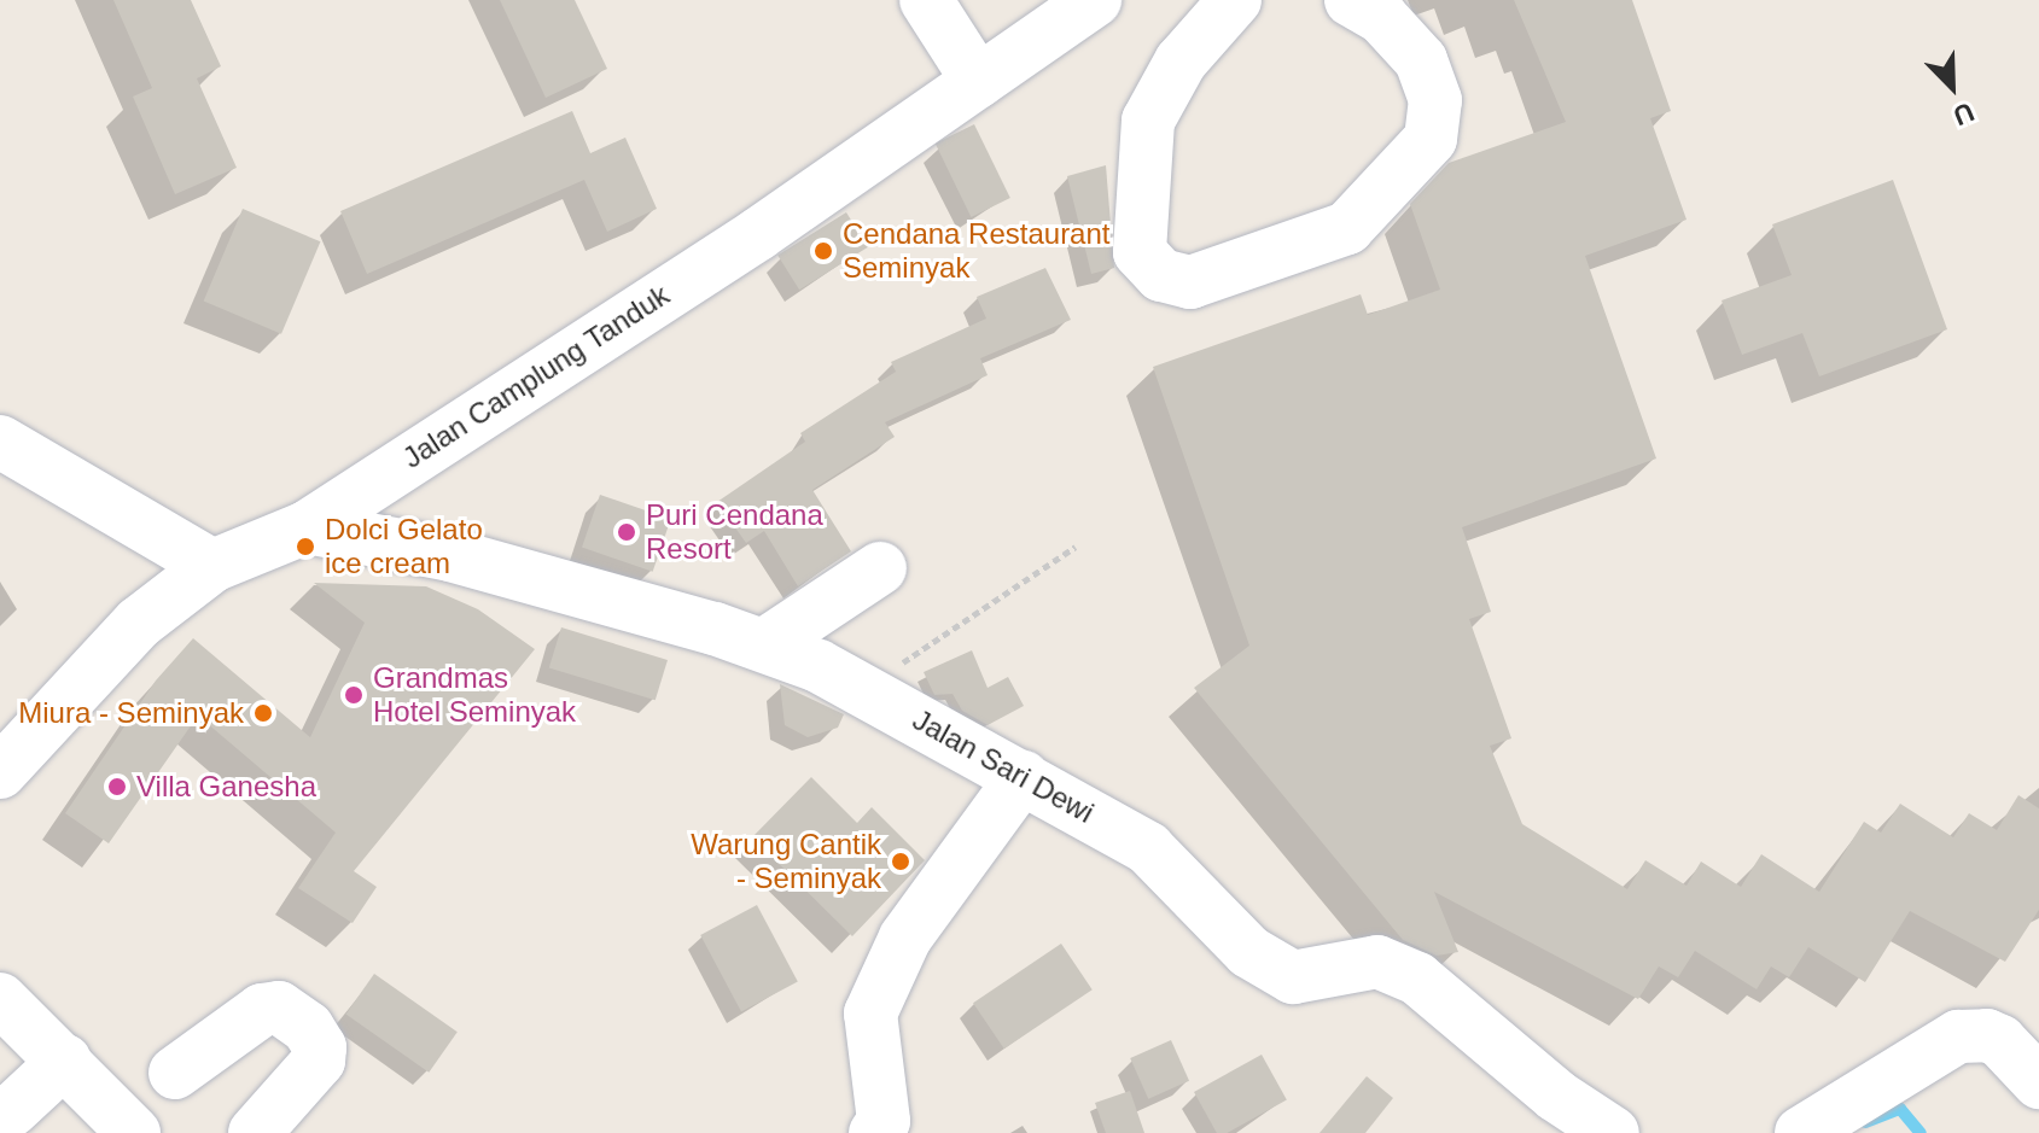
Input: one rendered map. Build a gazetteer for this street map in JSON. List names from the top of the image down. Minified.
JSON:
{"streets":{"street":["Jalan Camplung Tanduk","Jalan Sari Dewi"]},"crossings":[["Jalan Camplung Tanduk","Jalan Sari Dewi"]],"places":["Cendana Restaurant Seminyak","Puri Cendana Resort","Dolci Gelato ice cream","Grandmas Hotel Seminyak","Miura - Seminyak","Villa Ganesha","Warung Cantik - Seminyak"],"north":"bottom right"}
